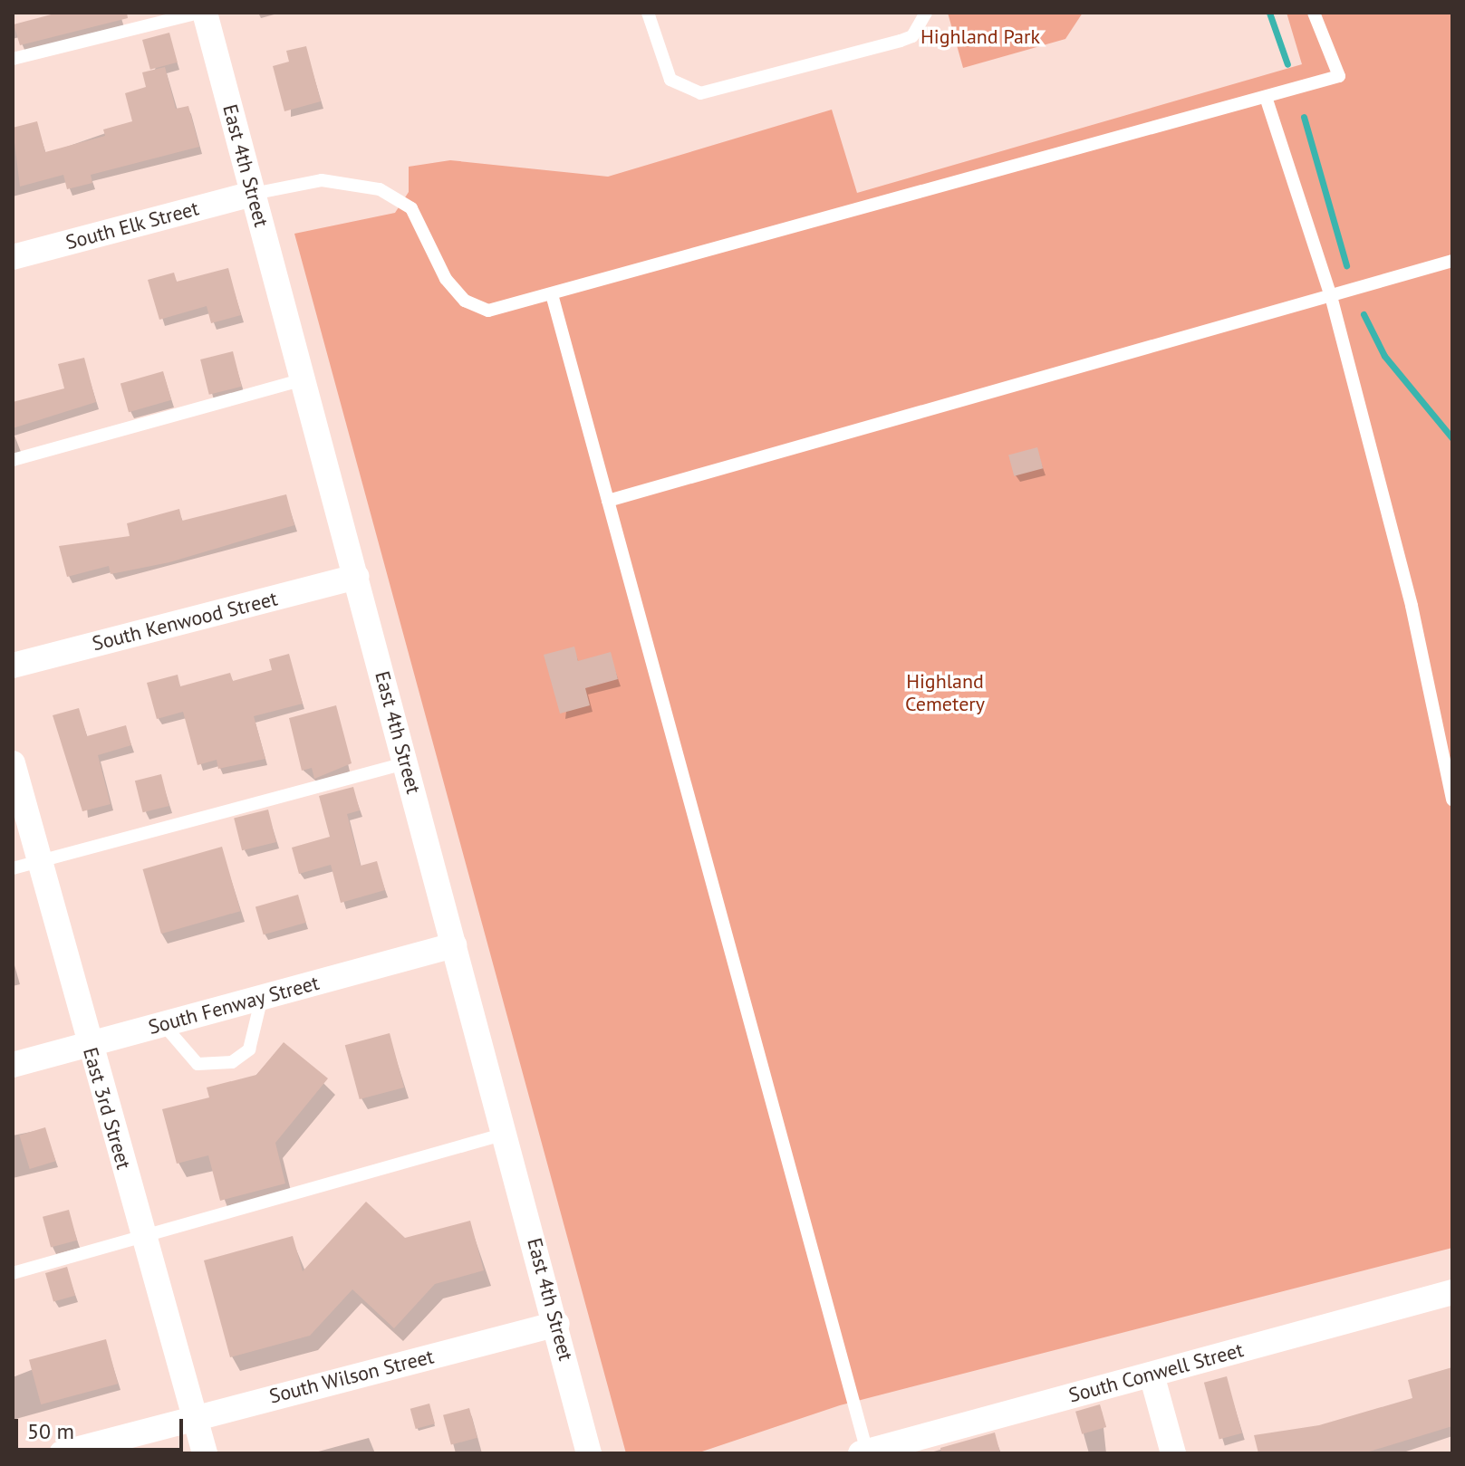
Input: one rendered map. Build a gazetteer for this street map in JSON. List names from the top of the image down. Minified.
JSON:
{"streets":{"street":["East 4th Street","South Elk Street","South Kenwood Street","South Fenway Street","East 3rd Street","South Conwell Street","South Wilson Street"]},"crossings":[["East 4th Street","South Elk Street"],["East 4th Street","South Kenwood Street"],["East 4th Street","South Fenway Street"],["East 4th Street","South Wilson Street"],["South Fenway Street","East 3rd Street"],["East 3rd Street","South Wilson Street"]],"parks":["Highland Park","Highland Cemetery"],"scale_bar":"50 m"}
